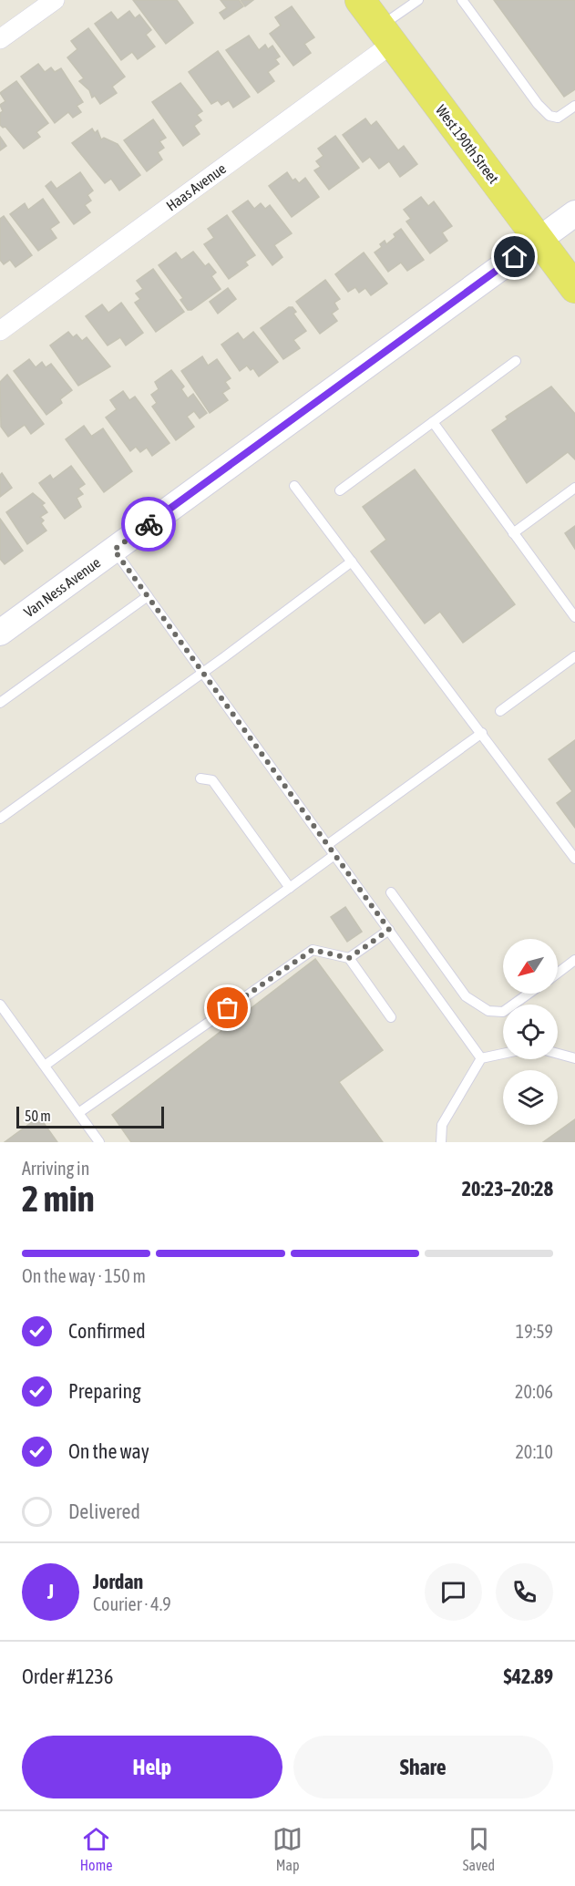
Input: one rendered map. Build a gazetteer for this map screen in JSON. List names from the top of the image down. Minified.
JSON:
{"streets":{"main road":["West 190th Street","Van Ness Avenue"],"street":["Haas Avenue"]},"crossings":[["West 190th Street","Haas Avenue"],["West 190th Street","Van Ness Avenue"]],"scale_bar":"50 m","north":"bottom left","page":{"scale":"50 m","heading":["2 min","Arriving in","20:23–20:28"],"panel":["Jordan","Courier · 4.9","Order #1236","$42.89"],"bar":"On the way · 150 m","list":[["Confirmed","19:59"],["Preparing","20:06"],["On the way","20:10"],"Delivered"],"round":"J","buttons":["Help","Share"],"tabs":["Home","Map","Saved"]}}
